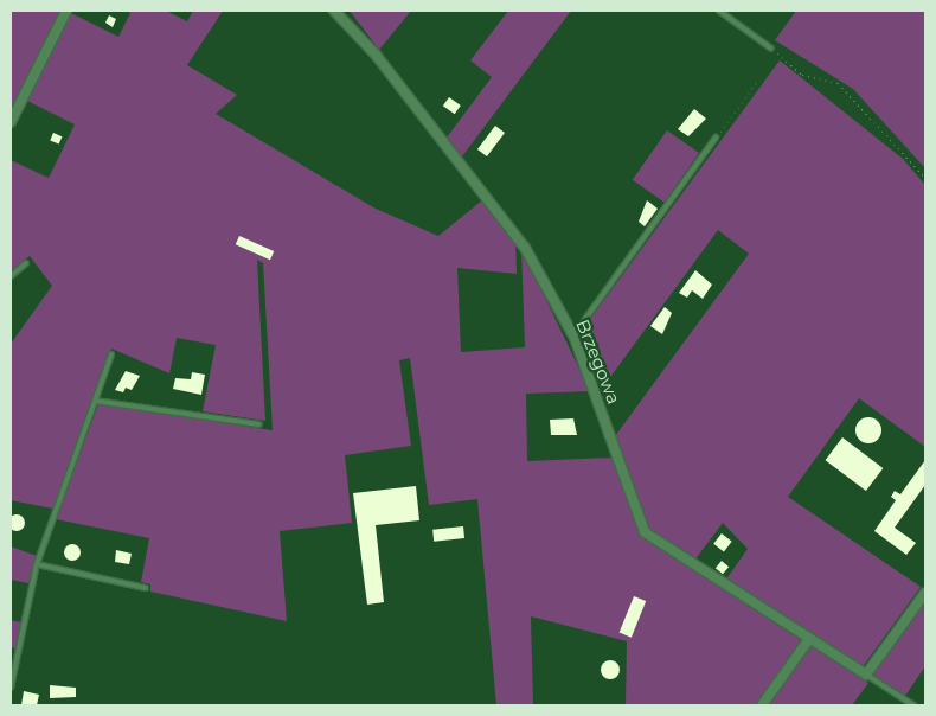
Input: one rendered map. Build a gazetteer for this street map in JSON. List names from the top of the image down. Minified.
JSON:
{"streets":{"street":["Brzegowa"]}}
